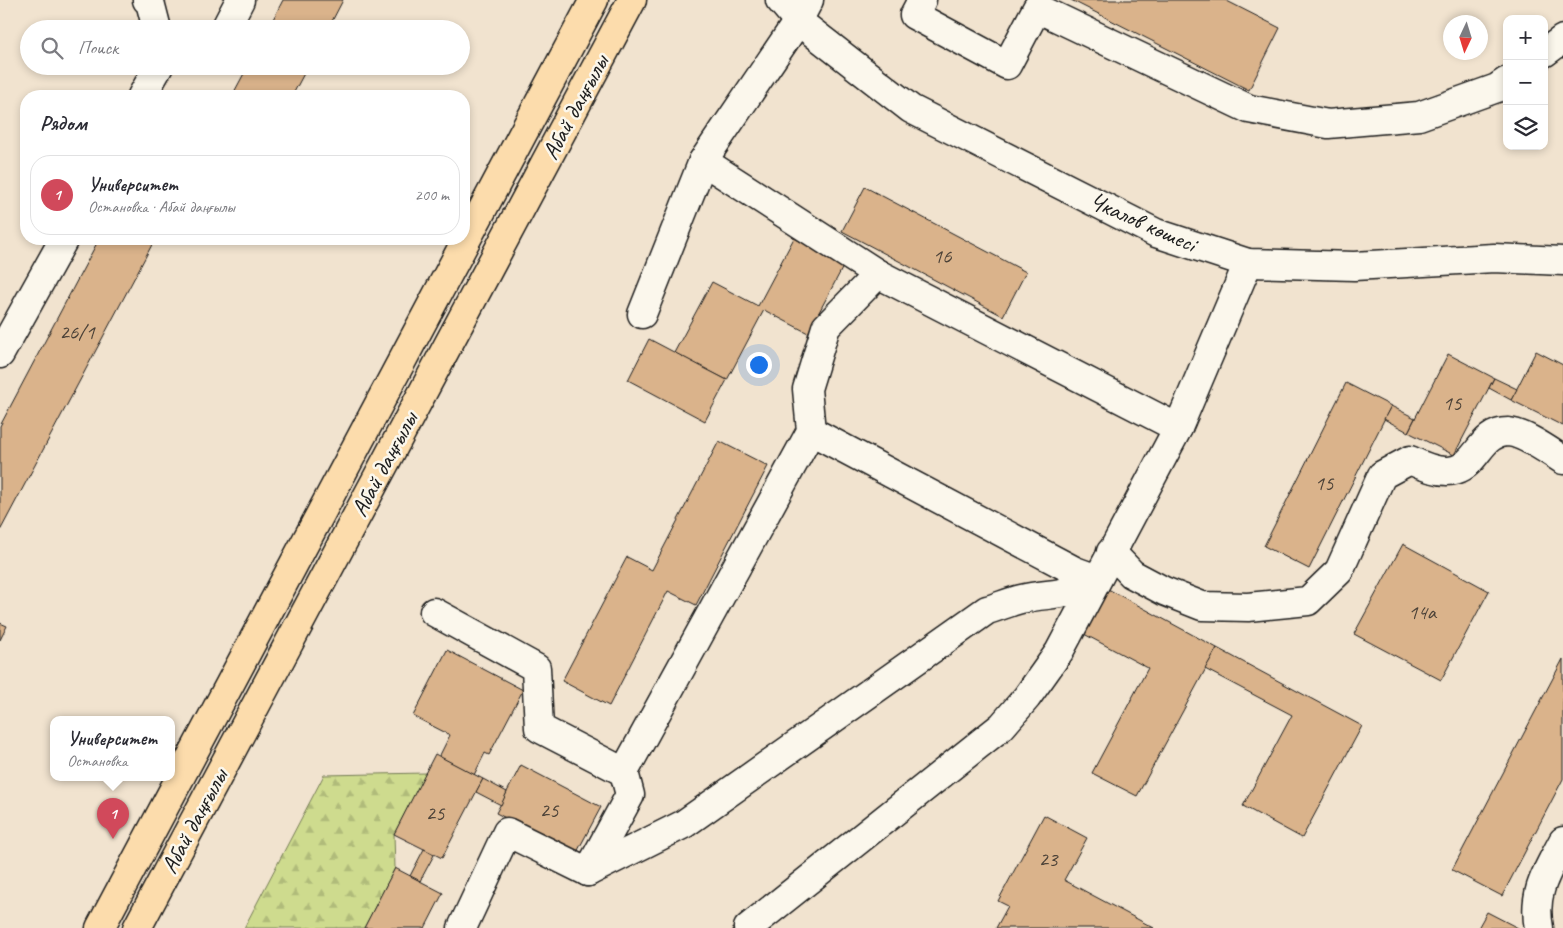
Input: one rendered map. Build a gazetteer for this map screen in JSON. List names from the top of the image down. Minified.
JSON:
{"streets":{"main road":["Абай даңғылы"],"street":["Чкалов көшесі"]},"house_numbers":["16","26/1","15","15","14а","25","25","23"],"north":"bottom","page":{"map_buttons":["+","−"],"search":"Поиск","heading":"Рядом","list":[{"mark":"1","name":"Университет","note":"Остановка · Абай даңғылы","value":"200 m"}],"popup":["Университет","Остановка"],"pins":"1"}}
